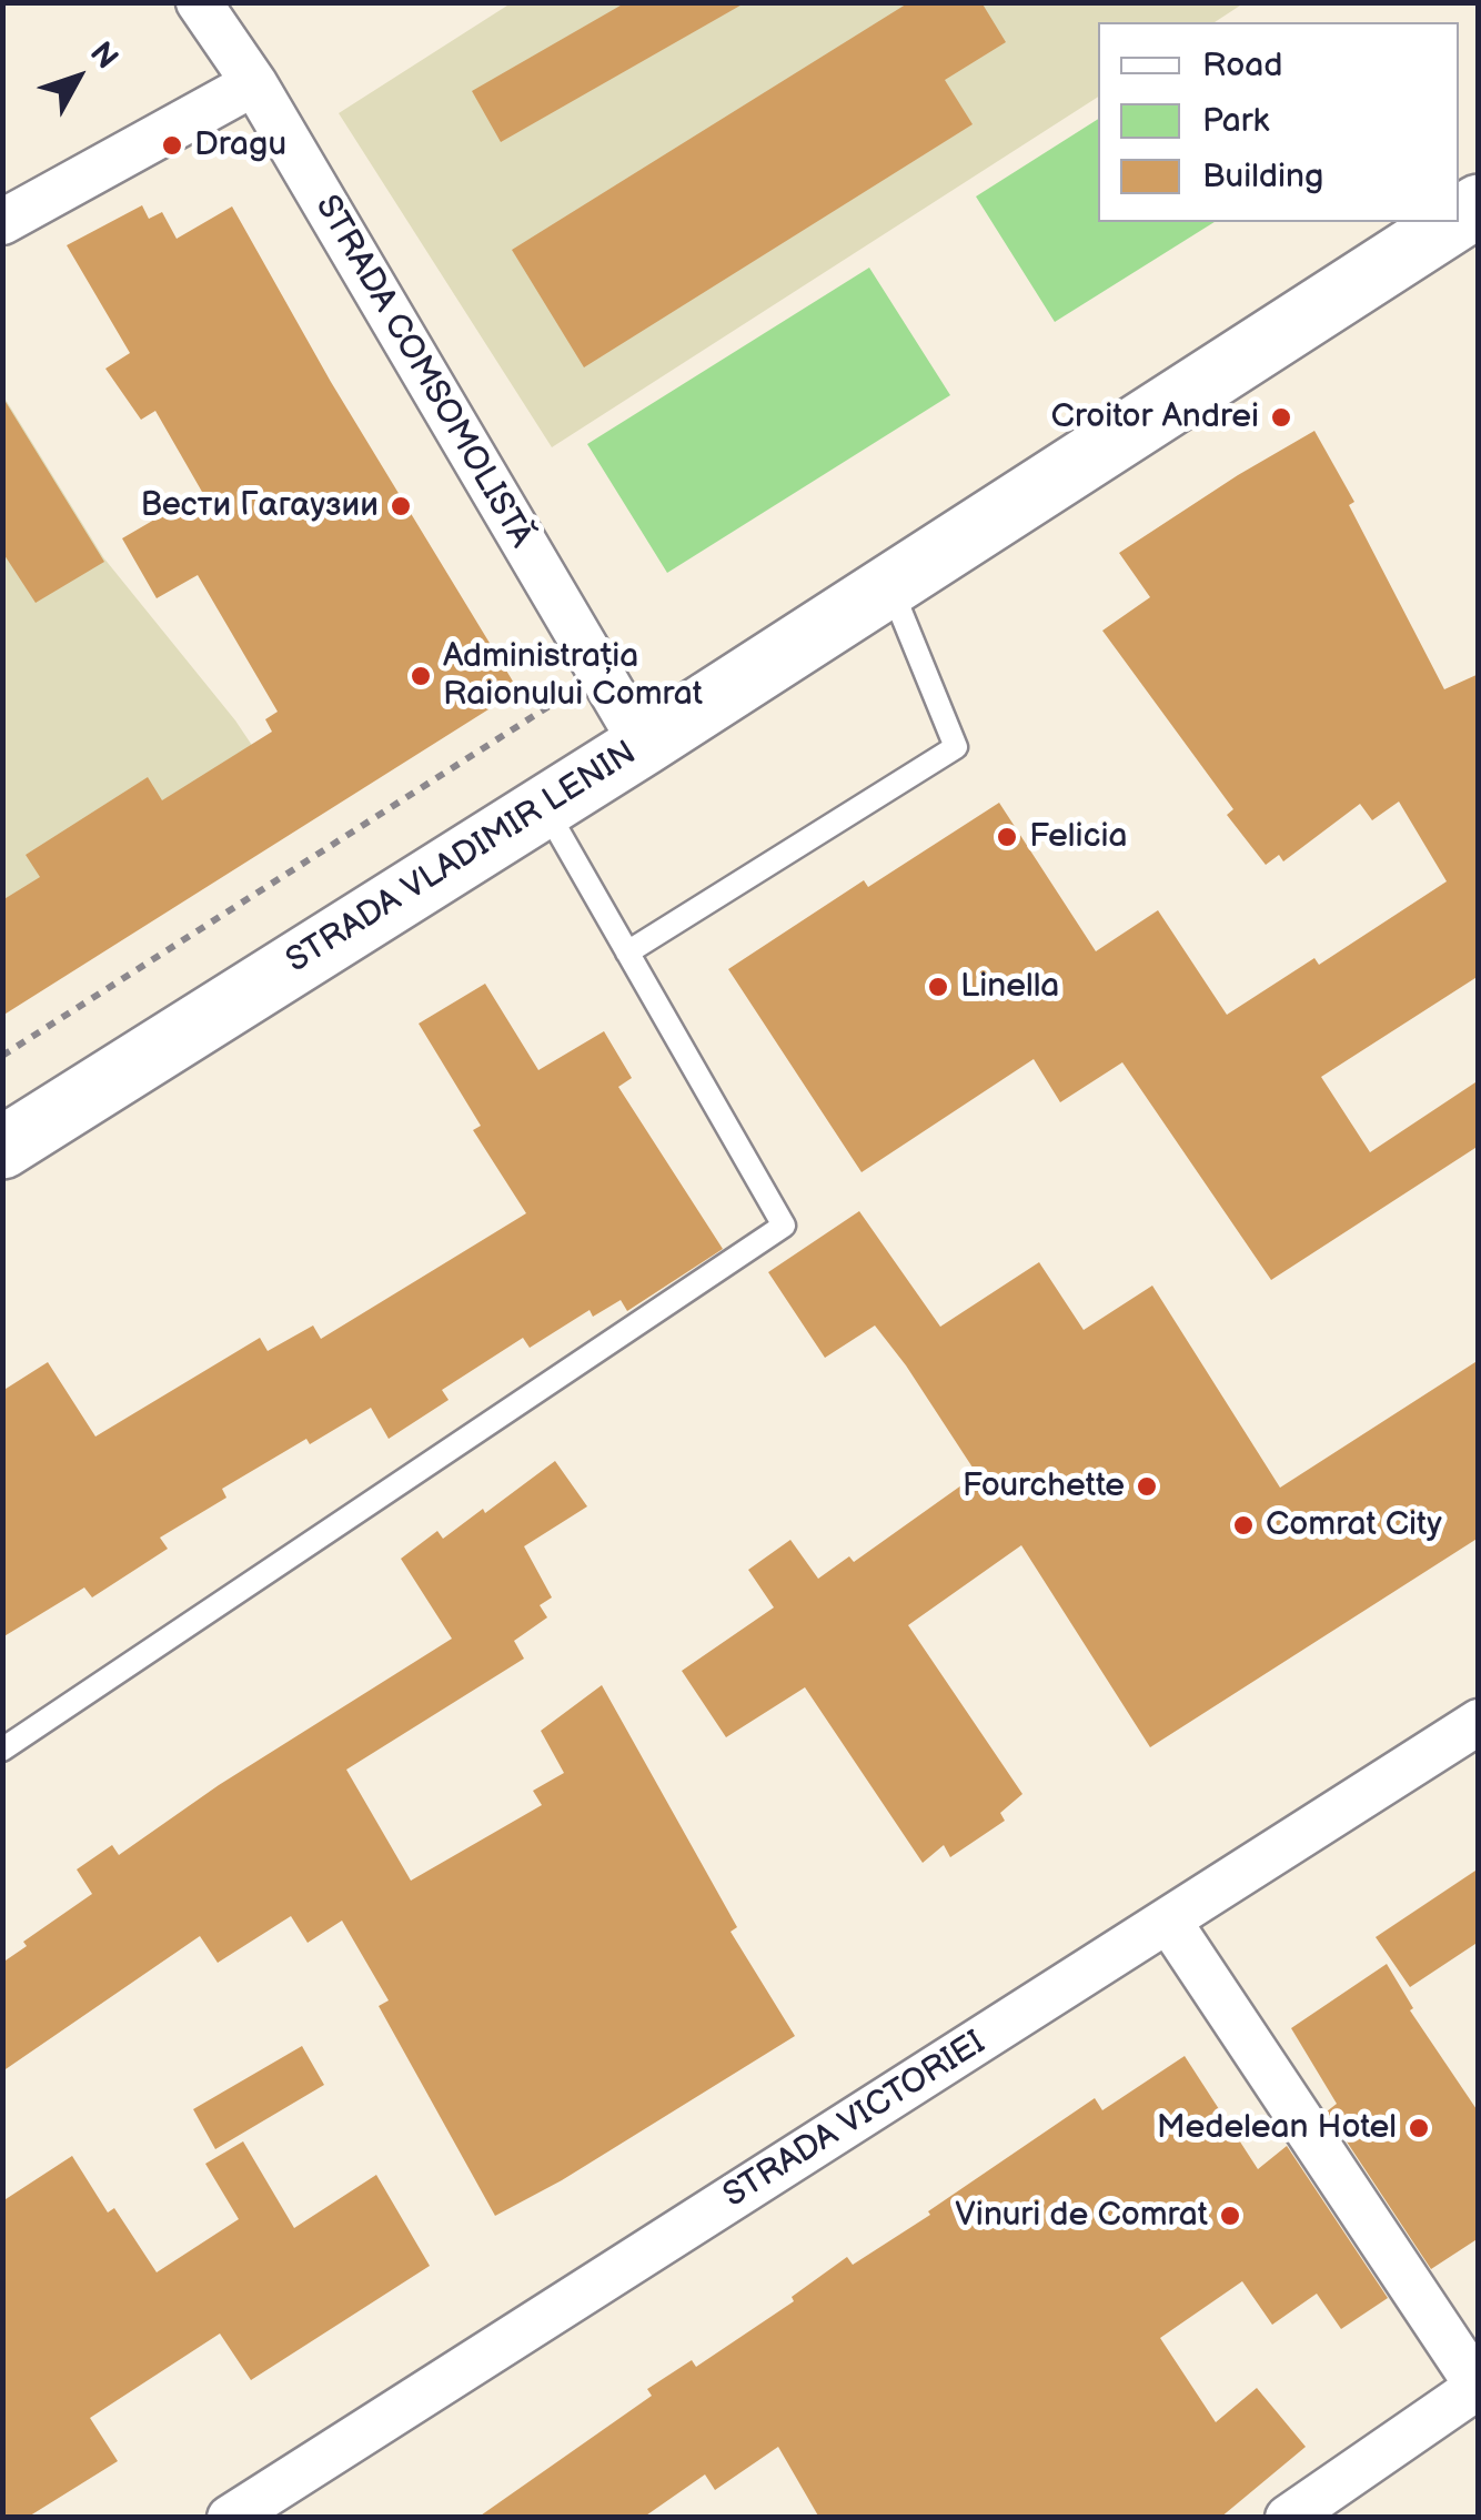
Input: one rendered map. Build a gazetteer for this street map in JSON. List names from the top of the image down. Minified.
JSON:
{"streets":{"main road":["STRADA VLADIMIR LENIN"],"street":["STRADA COMSOMOLISTĂ","STRADA VICTORIEI"]},"crossings":[["STRADA COMSOMOLISTĂ","STRADA VLADIMIR LENIN"]],"places":["Dragu","Croitor Andrei","Вести Гагаузии","Administrația Raionului Comrat","Felicia","Linella","Fourchette","Comrat City","Medelean Hotel","Vinuri de Comrat"],"legend":["Road","Park","Building"],"north":"top right"}
